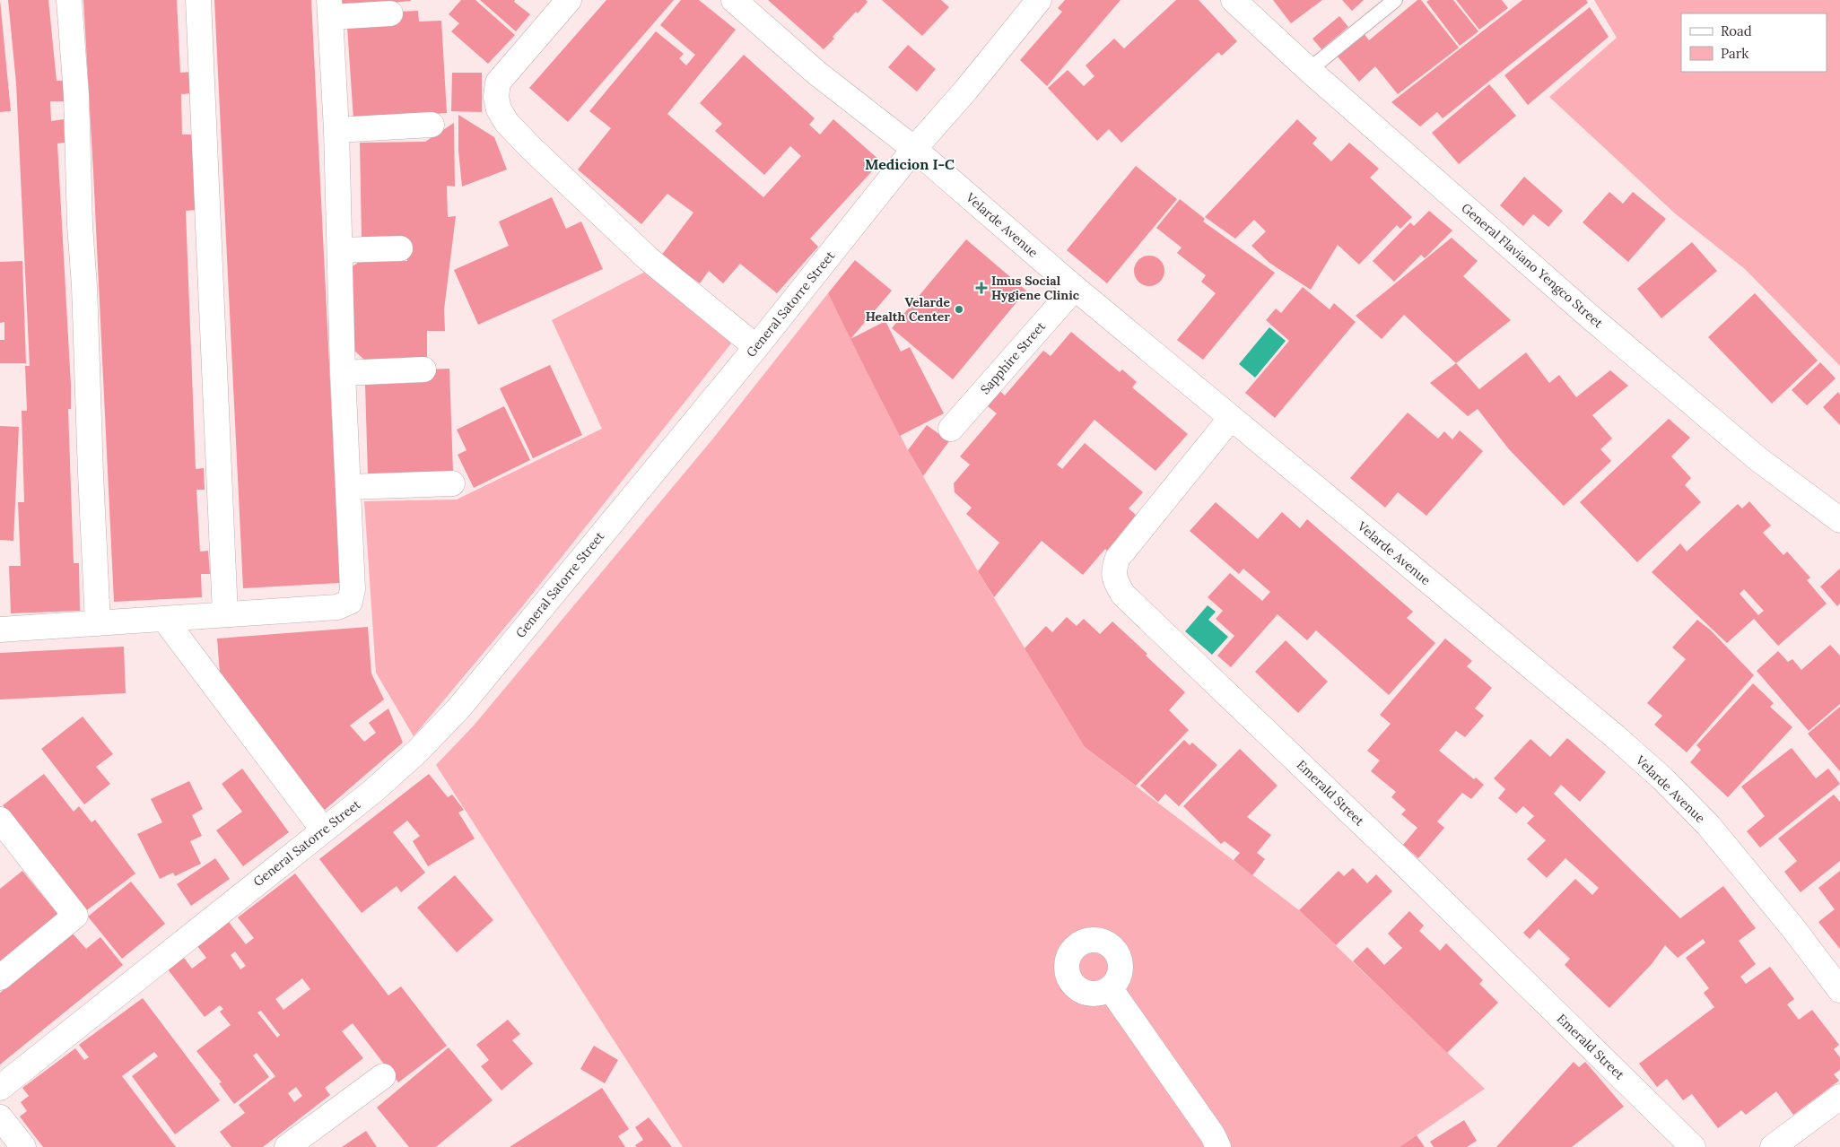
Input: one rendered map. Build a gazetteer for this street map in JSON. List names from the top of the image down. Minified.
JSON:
{"streets":{"street":["Velarde Avenue","General Flaviano Yengco Street","General Satorre Street","Sapphire Street","Emerald Street"]},"crossings":[["Velarde Avenue","General Satorre Street"],["Velarde Avenue","Sapphire Street"],["Velarde Avenue","Emerald Street"]],"districts":["Medicion I-C"],"places":{"health":["Imus Social Hygiene Clinic"],"other":["Velarde Health Center"]},"legend":["Road","Park"]}
